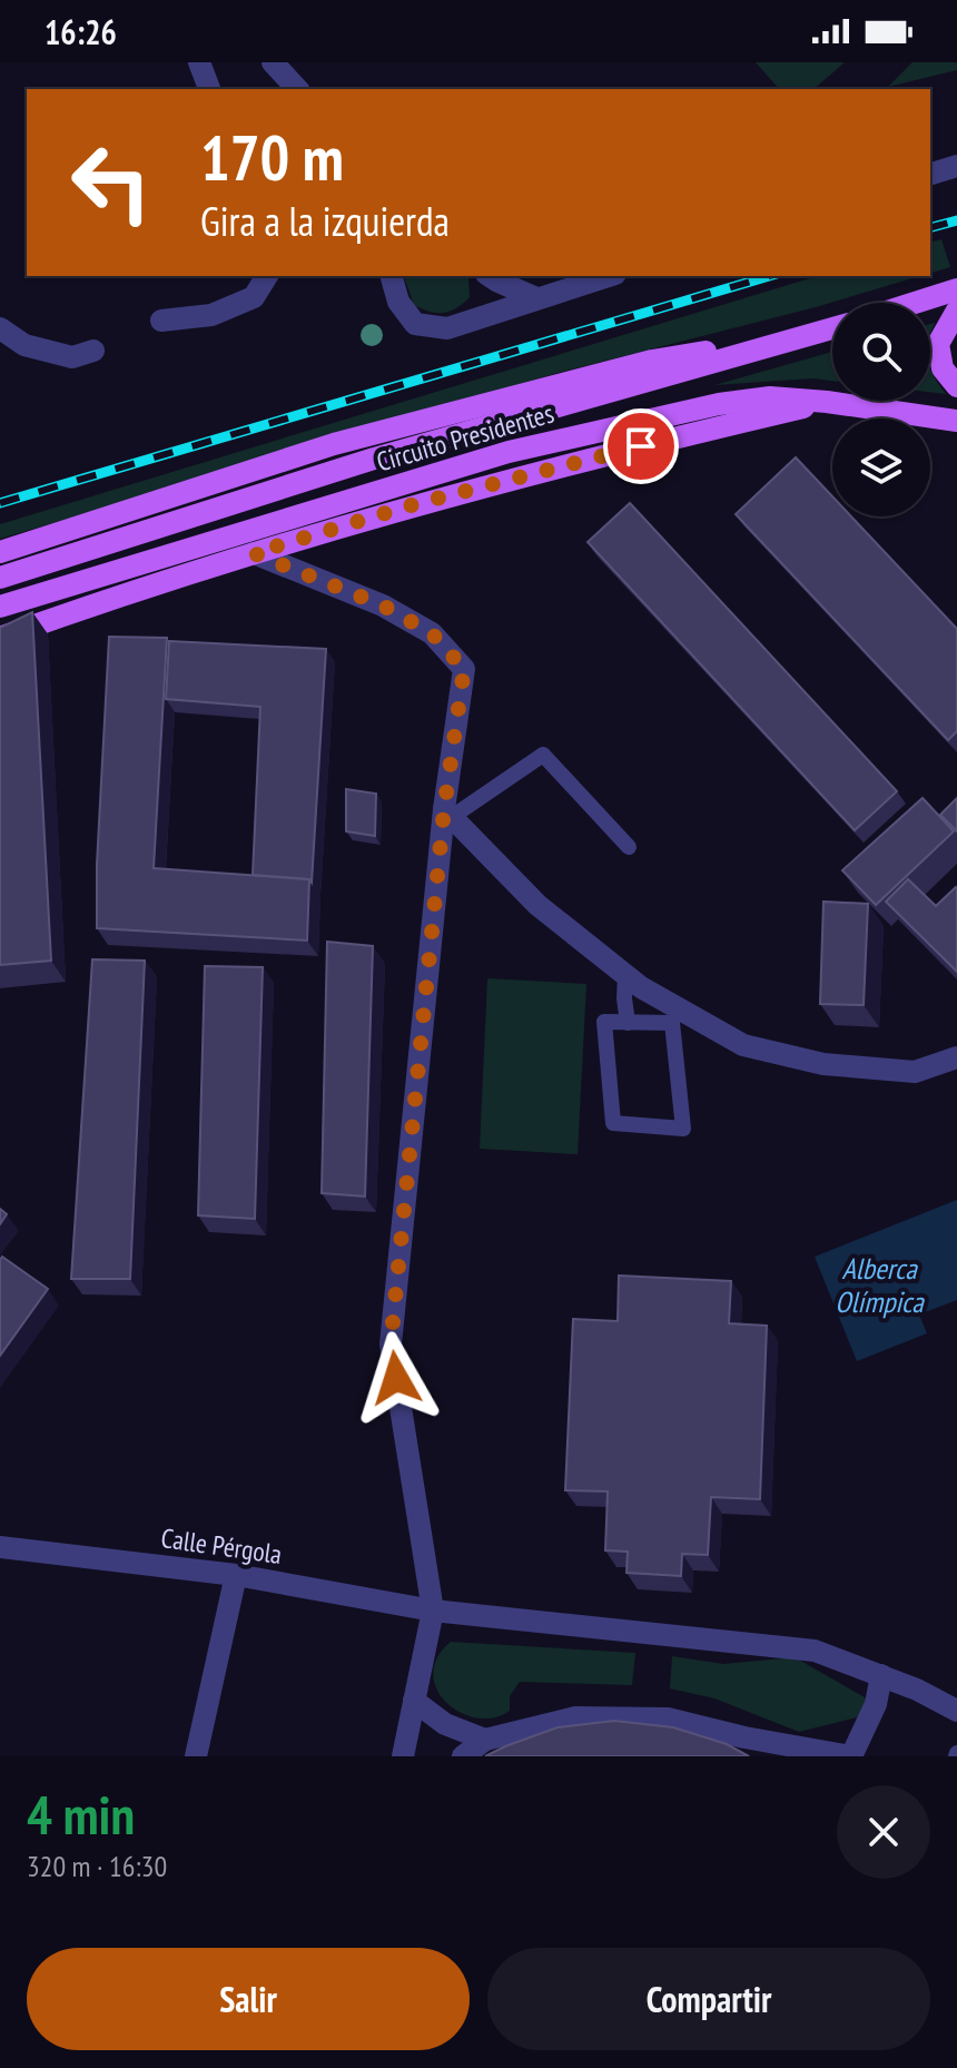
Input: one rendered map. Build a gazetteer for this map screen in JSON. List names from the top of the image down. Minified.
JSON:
{"streets":{"main road":["Circuito Presidentes"],"street":["Calle Pérgola"]},"water":["Alberca Olímpica"],"page":{"status":"16:26","turn":["170 m","Gira a la izquierda"],"heading":["4 min","320 m · 16:30"],"buttons":["Salir","Compartir"]}}
